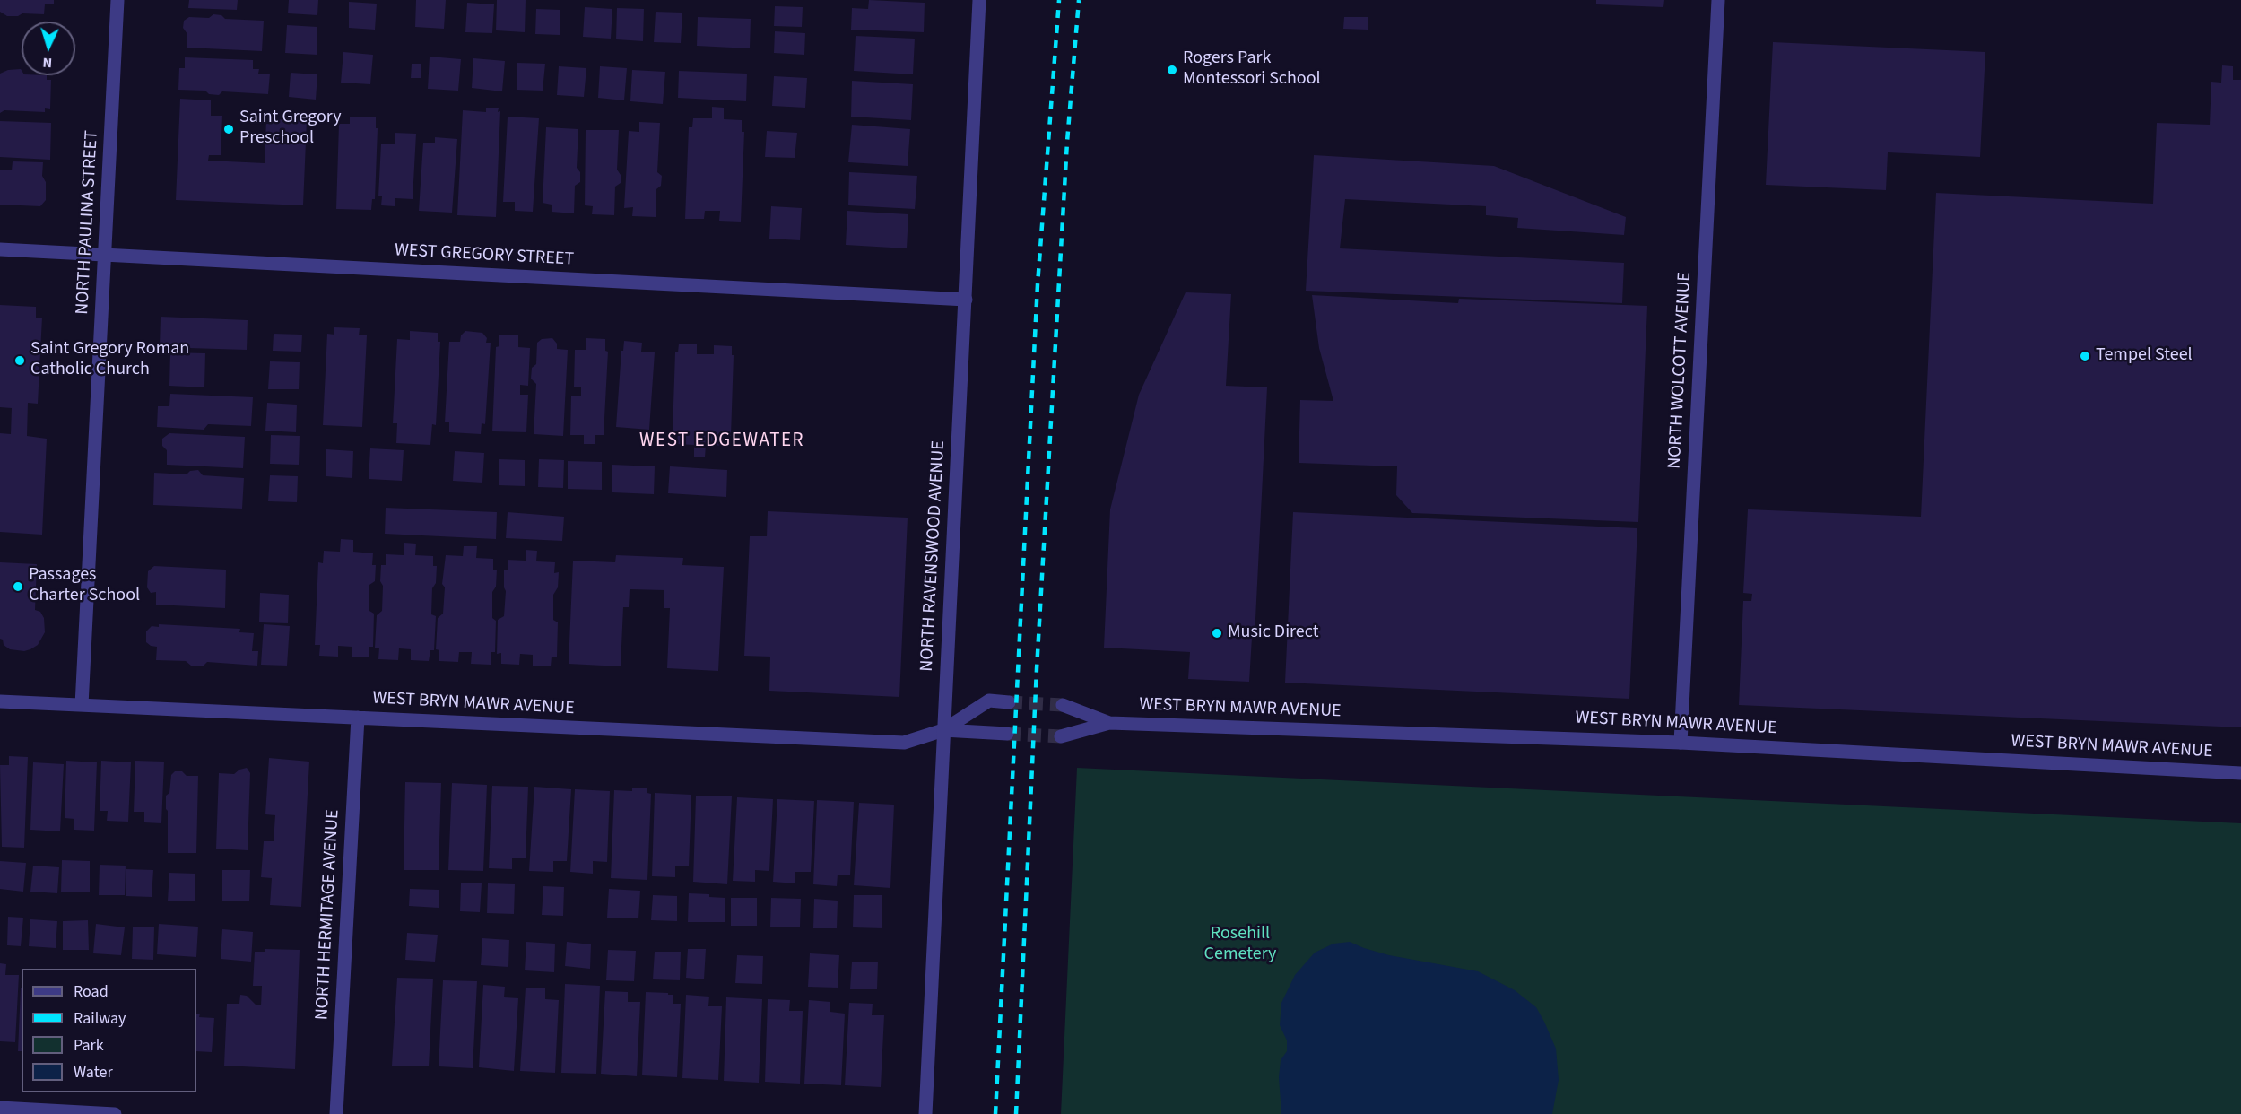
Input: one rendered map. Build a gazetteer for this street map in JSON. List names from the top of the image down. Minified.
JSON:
{"streets":{"street":["NORTH PAULINA STREET","WEST GREGORY STREET","NORTH WOLCOTT AVENUE","NORTH RAVENSWOOD AVENUE","WEST BRYN MAWR AVENUE","NORTH HERMITAGE AVENUE"]},"crossings":[["NORTH PAULINA STREET","WEST GREGORY STREET"],["NORTH PAULINA STREET","WEST BRYN MAWR AVENUE"],["WEST GREGORY STREET","NORTH RAVENSWOOD AVENUE"],["NORTH WOLCOTT AVENUE","WEST BRYN MAWR AVENUE"],["NORTH RAVENSWOOD AVENUE","WEST BRYN MAWR AVENUE"],["WEST BRYN MAWR AVENUE","NORTH HERMITAGE AVENUE"]],"districts":["WEST EDGEWATER"],"parks":["Rosehill Cemetery"],"places":["Rogers Park Montessori School","Saint Gregory Preschool","Tempel Steel","Saint Gregory Roman Catholic Church","Passages Charter School","Music Direct"],"legend":["Road","Railway","Park","Water"],"north":"bottom"}
